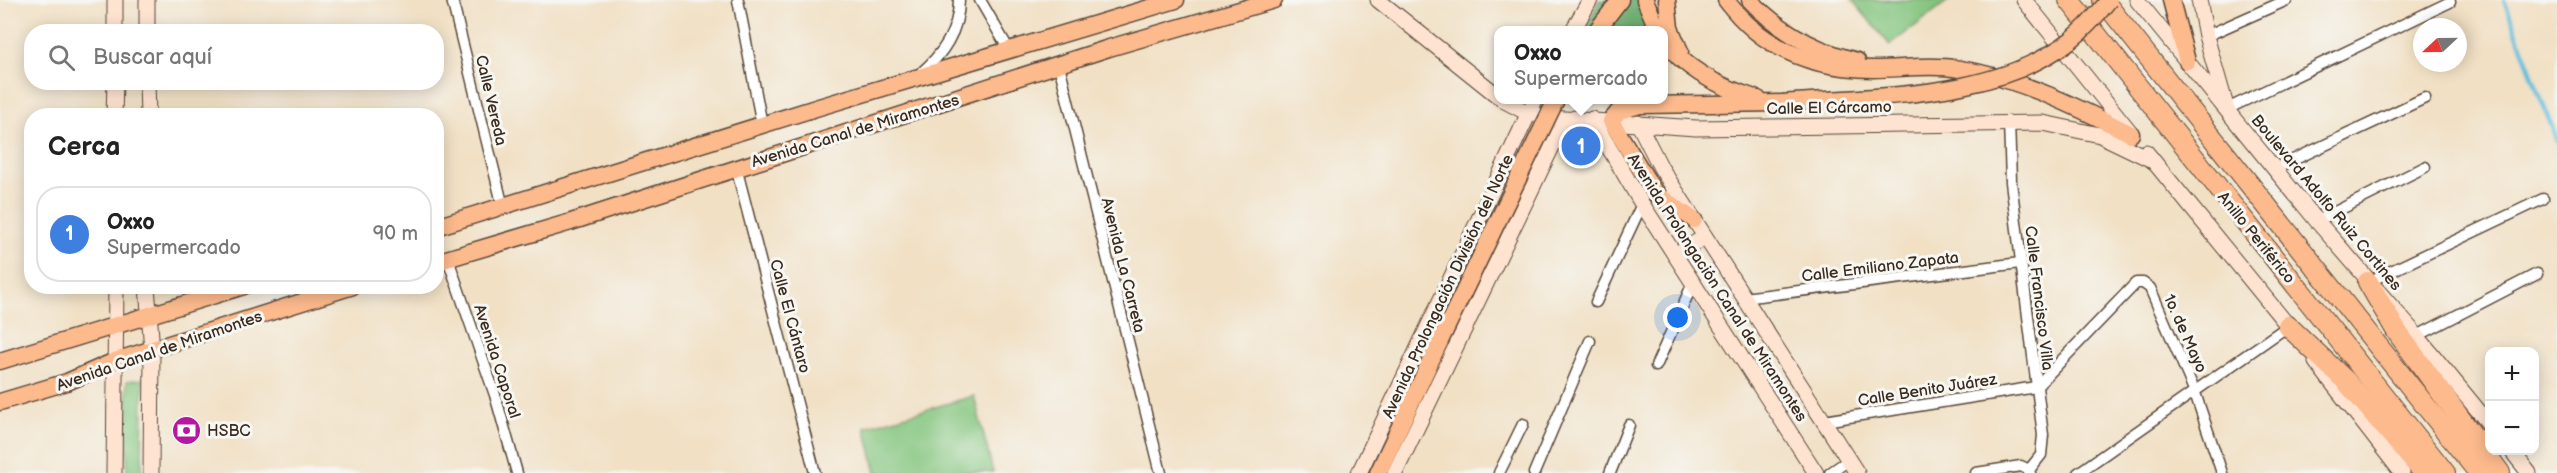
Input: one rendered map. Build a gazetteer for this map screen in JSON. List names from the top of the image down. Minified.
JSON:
{"streets":{"highway":["Anillo Periférico"],"main road":["Calle El Cárcamo","Avenida Canal de Miramontes","Boulevard Adolfo Ruiz Cortines","Avenida Prolongación División del Norte","Avenida Prolongación Canal de Miramontes"],"street":["Calle Vereda","Avenida La Carreta","Calle Emiliano Zapata","Calle Francisco Villa","Calle El Cántaro","1o. de Mayo","Avenida Caporal","Calle Benito Juárez"]},"crossings":[["Calle Vereda","Avenida Canal de Miramontes"],["Calle El Cárcamo","Avenida Prolongación División del Norte"],["Calle El Cárcamo","Avenida Prolongación Canal de Miramontes"],["Calle El Cárcamo","Calle Francisco Villa"],["Avenida Canal de Miramontes","Avenida La Carreta"],["Avenida Canal de Miramontes","Calle El Cántaro"],["Calle Emiliano Zapata","Avenida Prolongación Canal de Miramontes"],["Calle Emiliano Zapata","Calle Francisco Villa"],["Avenida Prolongación Canal de Miramontes","Calle Benito Juárez"],["Calle Francisco Villa","1o. de Mayo"],["Calle Francisco Villa","Calle Benito Juárez"],["1o. de Mayo","Calle Benito Juárez"]],"places":{"bank":["HSBC"]},"north":"left","page":{"search":"Buscar aquí","popup":["Oxxo","Supermercado"],"heading":"Cerca","pins":"1","list":[{"mark":"1","name":"Oxxo","note":"Supermercado","value":"90 m"}],"map_buttons":["+","−"]}}
